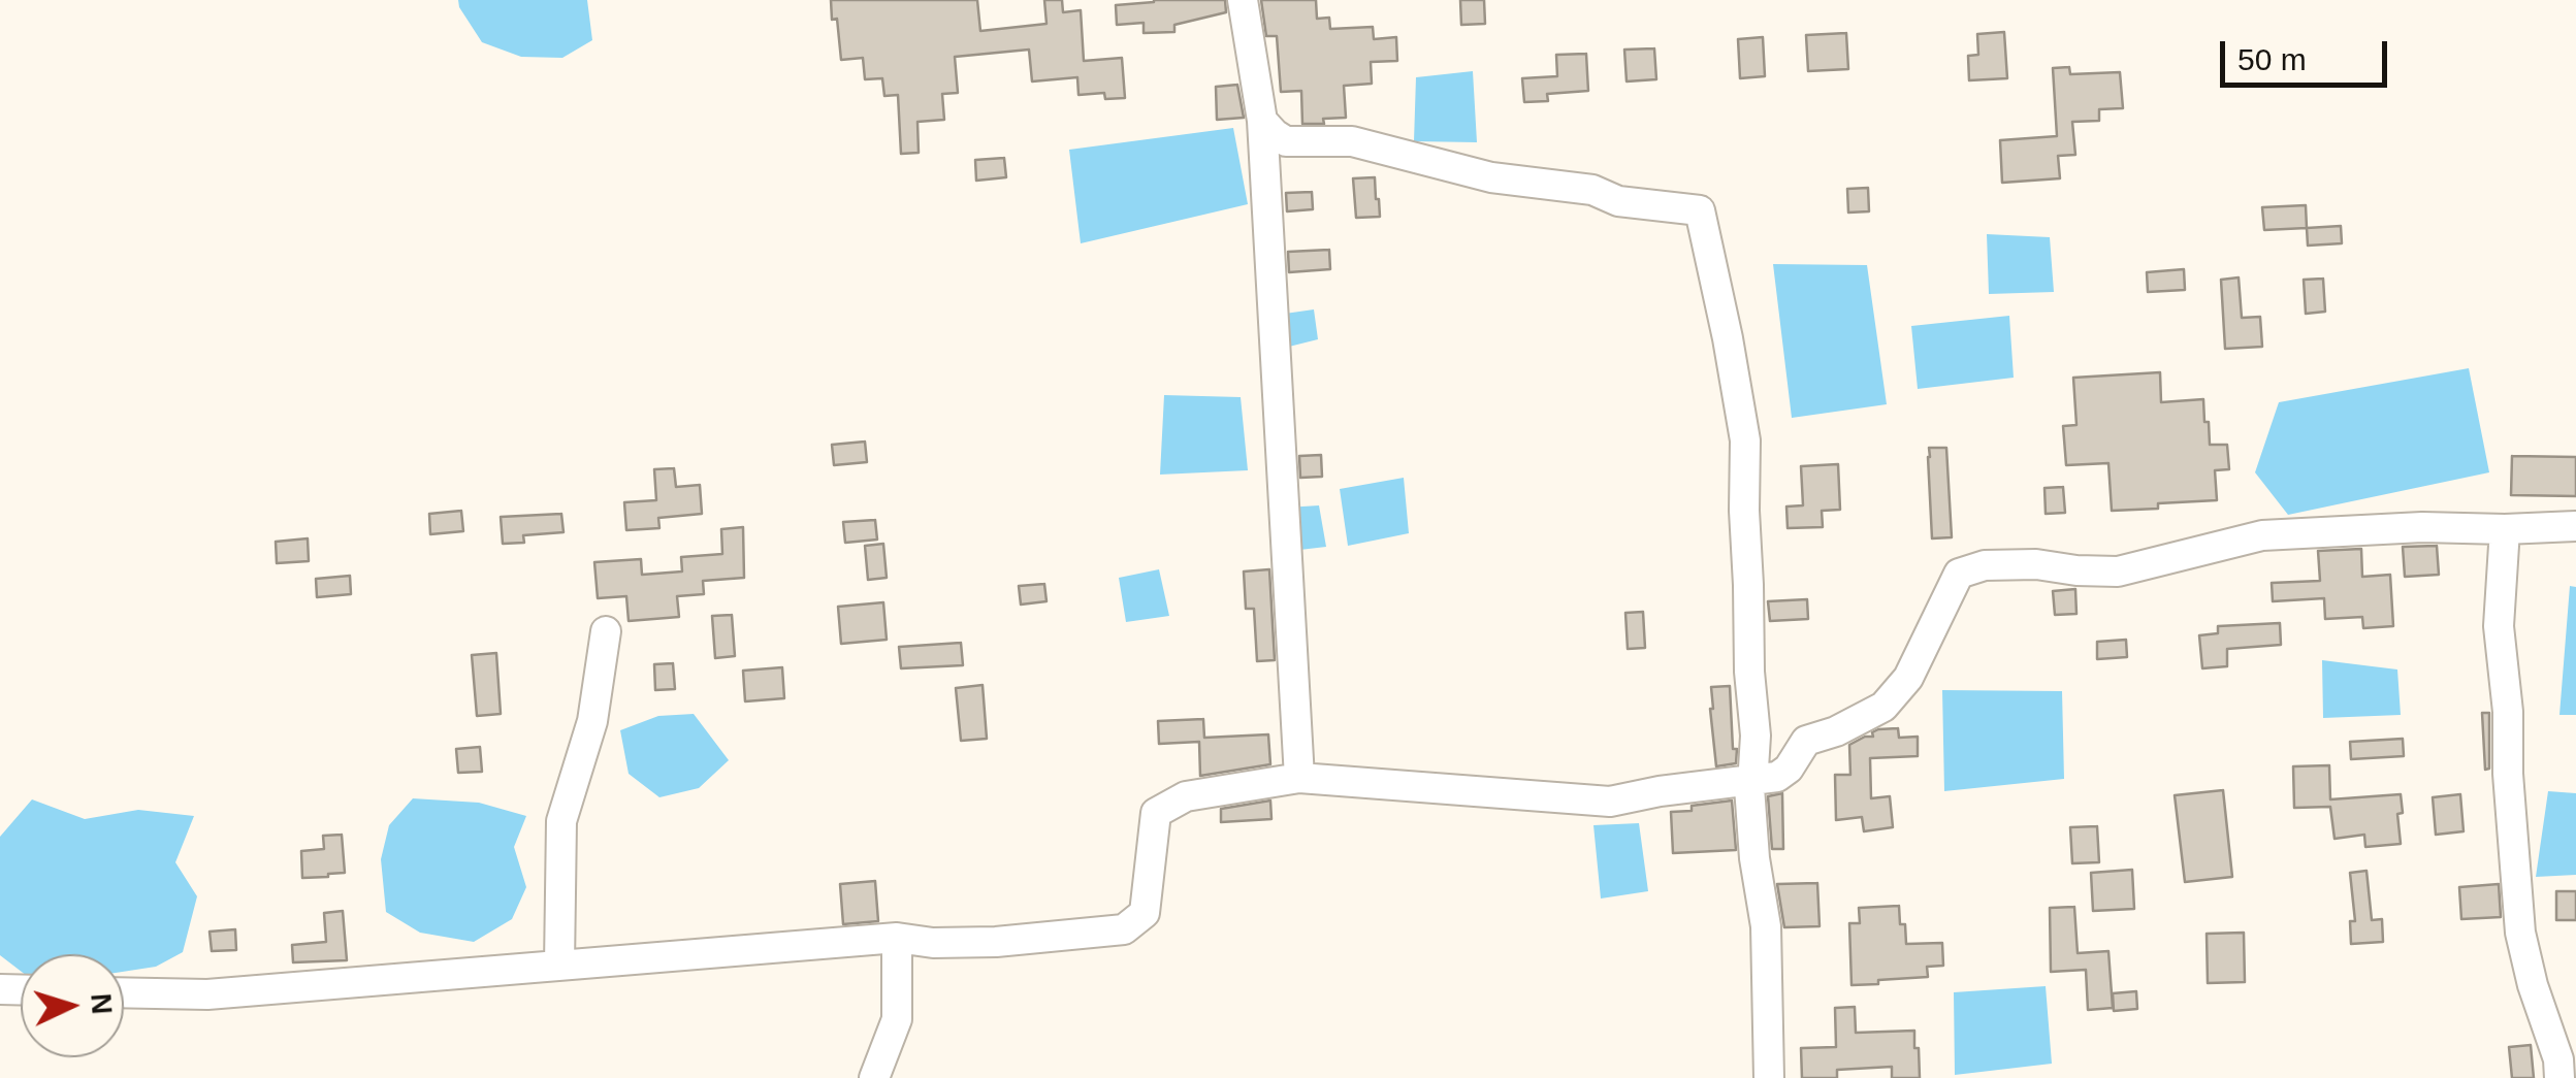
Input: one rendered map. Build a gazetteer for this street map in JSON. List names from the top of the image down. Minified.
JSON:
{"scale_bar":"50 m","north":"right"}
